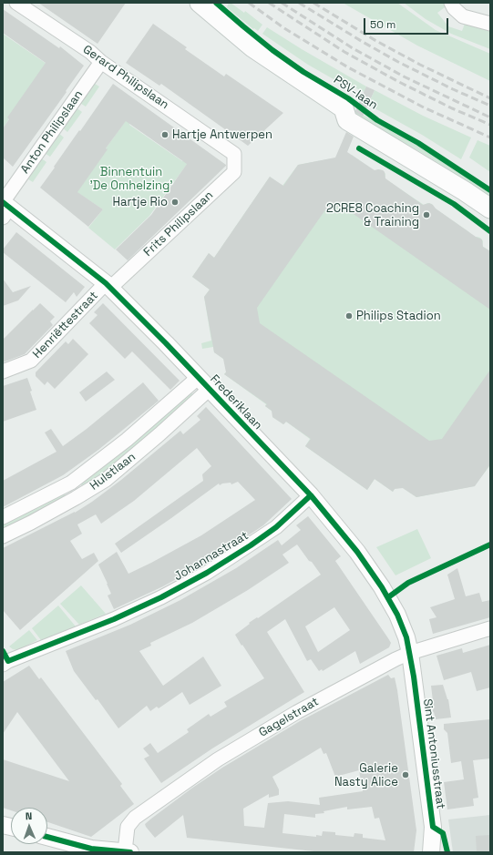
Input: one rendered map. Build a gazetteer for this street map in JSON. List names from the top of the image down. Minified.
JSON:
{"streets":{"main road":["PSV-laan"],"street":["Gerard Philipslaan","Anton Philipslaan","Frits Philipslaan","Henriëttestraat","Frederiklaan","Hulstlaan","Johannastraat","Gagelstraat","Sint Antoniusstraat"]},"crossings":[["Gerard Philipslaan","Anton Philipslaan"],["Gerard Philipslaan","Frits Philipslaan"],["Anton Philipslaan","Frederiklaan"],["Frits Philipslaan","Henriëttestraat"],["Frits Philipslaan","Frederiklaan"],["Henriëttestraat","Frederiklaan"],["Frederiklaan","Hulstlaan"],["Frederiklaan","Johannastraat"],["Frederiklaan","Gagelstraat"],["Frederiklaan","Sint Antoniusstraat"],["Gagelstraat","Sint Antoniusstraat"]],"parks":["Binnentuin 'De Omhelzing'"],"places":["Hartje Antwerpen","Hartje Rio","2CRE8 Coaching & Training","Philips Stadion","Galerie Nasty Alice"],"scale_bar":"50 m","north":"top"}
